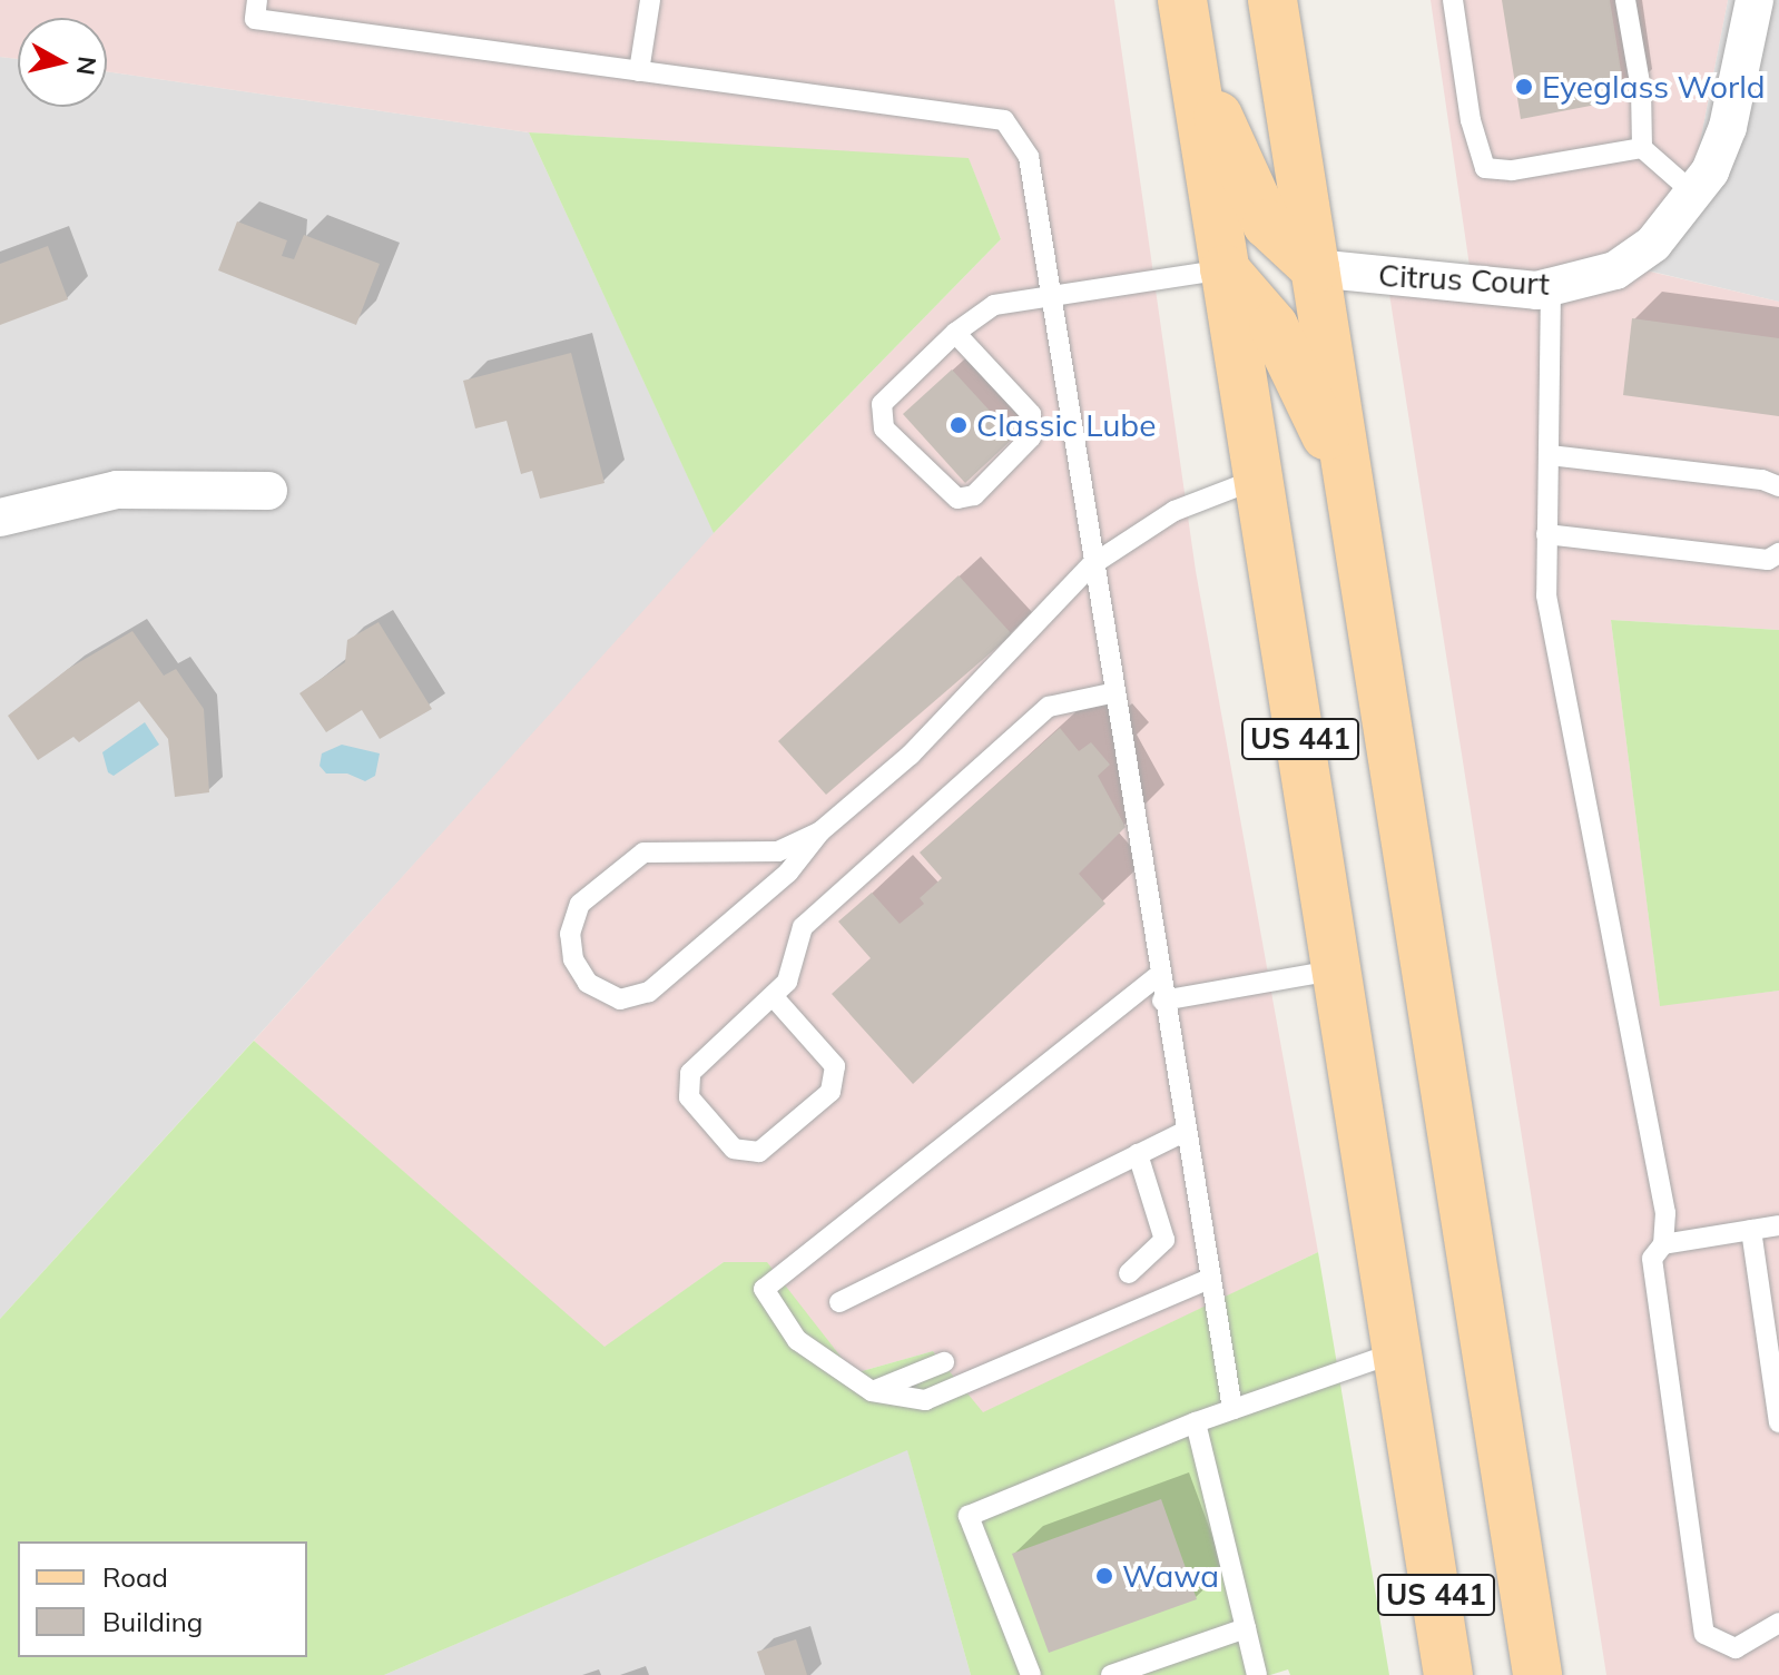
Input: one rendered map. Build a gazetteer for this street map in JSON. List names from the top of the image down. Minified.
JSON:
{"streets":{"main road":["US 441"],"street":["Citrus Court"]},"crossings":[["Citrus Court","US 441"]],"places":["Eyeglass World","Classic Lube","Wawa"],"legend":["Road","Building"],"north":"right"}
